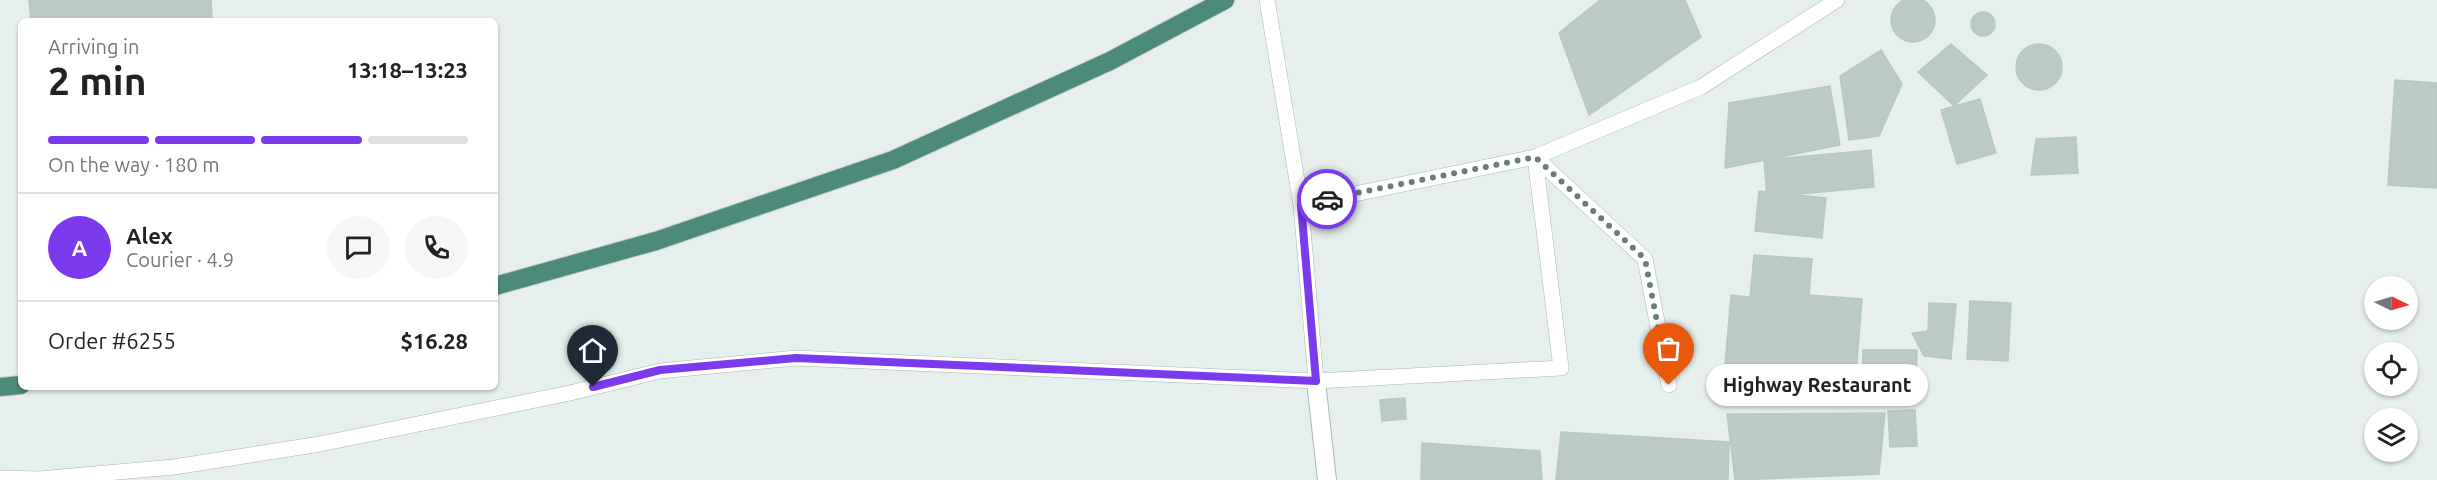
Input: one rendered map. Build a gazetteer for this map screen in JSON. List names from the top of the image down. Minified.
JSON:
{"places":["Highway Restaurant"],"north":"right","page":{"heading":["2 min","Arriving in","13:18–13:23"],"panel":["Alex","Courier · 4.9","Order #6255","$16.28"],"bar":"On the way · 180 m","round":"A","bubble":"Highway Restaurant"}}
